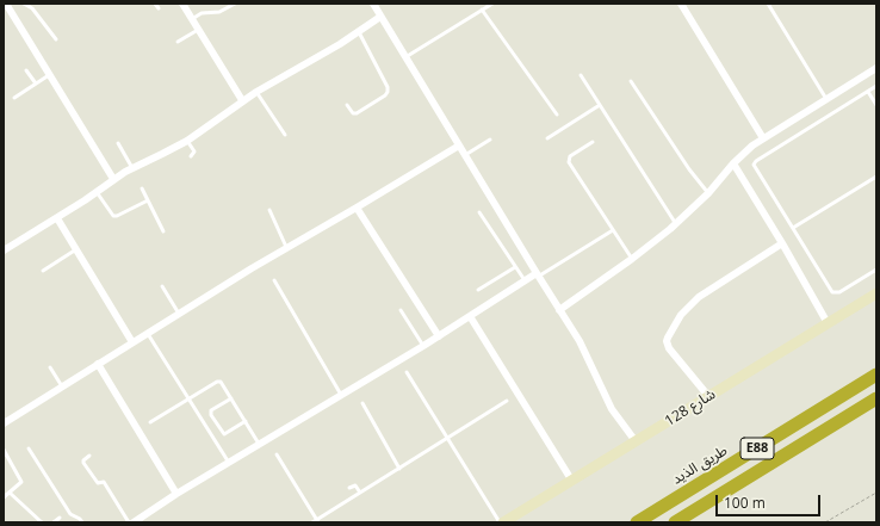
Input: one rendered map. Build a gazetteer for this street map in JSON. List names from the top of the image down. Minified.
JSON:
{"streets":{"highway":["E88","طريق الذيد"],"street":["شارع 128"]},"scale_bar":"100 m"}
